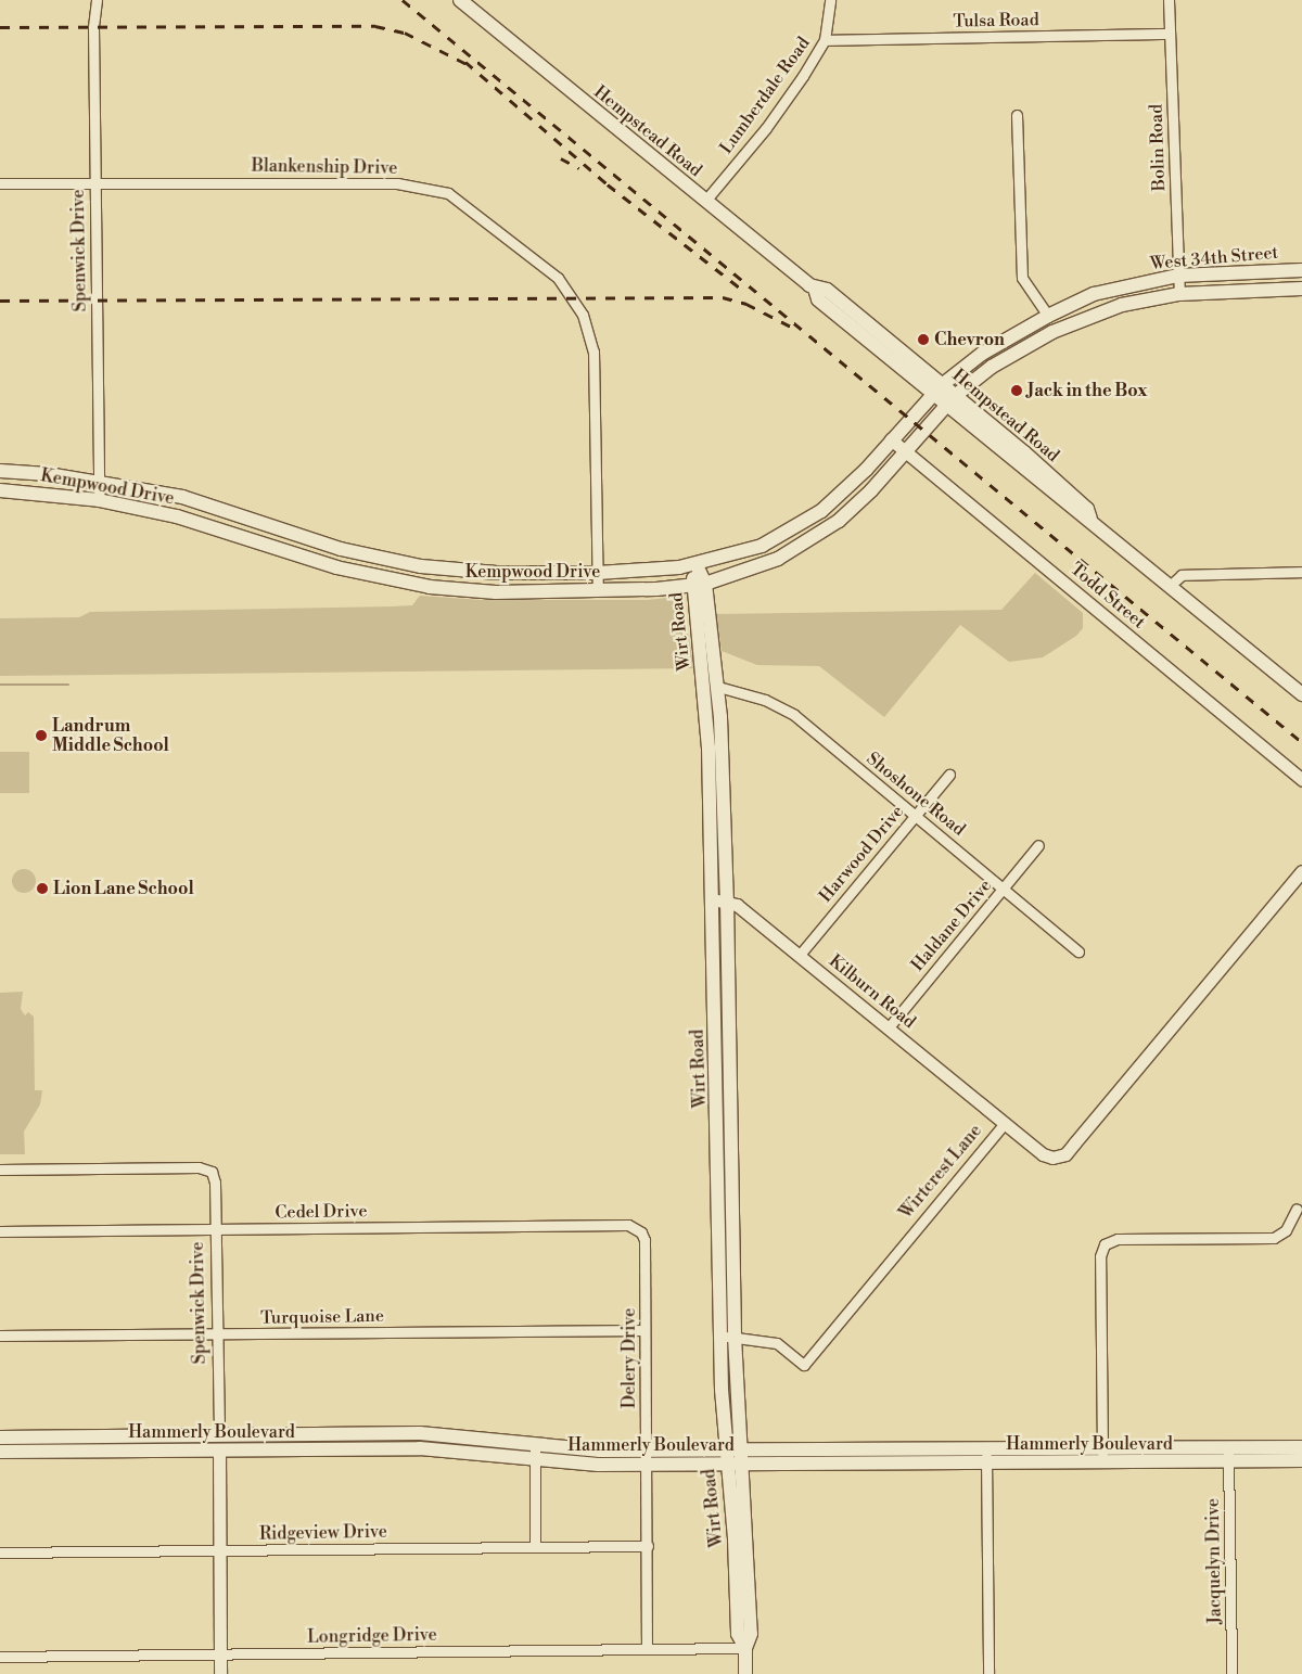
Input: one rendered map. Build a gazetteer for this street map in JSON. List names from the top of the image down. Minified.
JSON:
{"streets":{"main road":["Hempstead Road","West 34th Street","Kempwood Drive","Wirt Road","Hammerly Boulevard"],"street":["Tulsa Road","Lumberdale Road","Bolin Road","Blankenship Drive","Spenwick Drive","Todd Street","Shoshone Road","Harwood Drive","Haldane Drive","Kilburn Road","Wirtcrest Lane","Cedel Drive","Turquoise Lane","Delery Drive","Ridgeview Drive","Jacquelyn Drive","Longridge Drive"]},"crossings":[["Tulsa Road","Lumberdale Road"],["Tulsa Road","Bolin Road"],["Lumberdale Road","Hempstead Road"],["Hempstead Road","West 34th Street"],["Hempstead Road","Kempwood Drive"],["Bolin Road","West 34th Street"],["Blankenship Drive","Spenwick Drive"],["Blankenship Drive","Kempwood Drive"],["Spenwick Drive","Kempwood Drive"],["Spenwick Drive","Cedel Drive"],["Spenwick Drive","Turquoise Lane"],["Spenwick Drive","Hammerly Boulevard"],["West 34th Street","Kempwood Drive"],["Kempwood Drive","Todd Street"],["Kempwood Drive","Wirt Road"],["Wirt Road","Shoshone Road"],["Wirt Road","Kilburn Road"],["Wirt Road","Wirtcrest Lane"],["Wirt Road","Hammerly Boulevard"],["Wirt Road","Longridge Drive"],["Shoshone Road","Harwood Drive"],["Shoshone Road","Haldane Drive"],["Harwood Drive","Kilburn Road"],["Haldane Drive","Kilburn Road"],["Kilburn Road","Wirtcrest Lane"],["Cedel Drive","Delery Drive"],["Turquoise Lane","Delery Drive"],["Delery Drive","Hammerly Boulevard"],["Delery Drive","Ridgeview Drive"],["Delery Drive","Longridge Drive"],["Hammerly Boulevard","Jacquelyn Drive"]],"places":["Chevron","Jack in the Box","Landrum Middle School","Lion Lane School"]}
